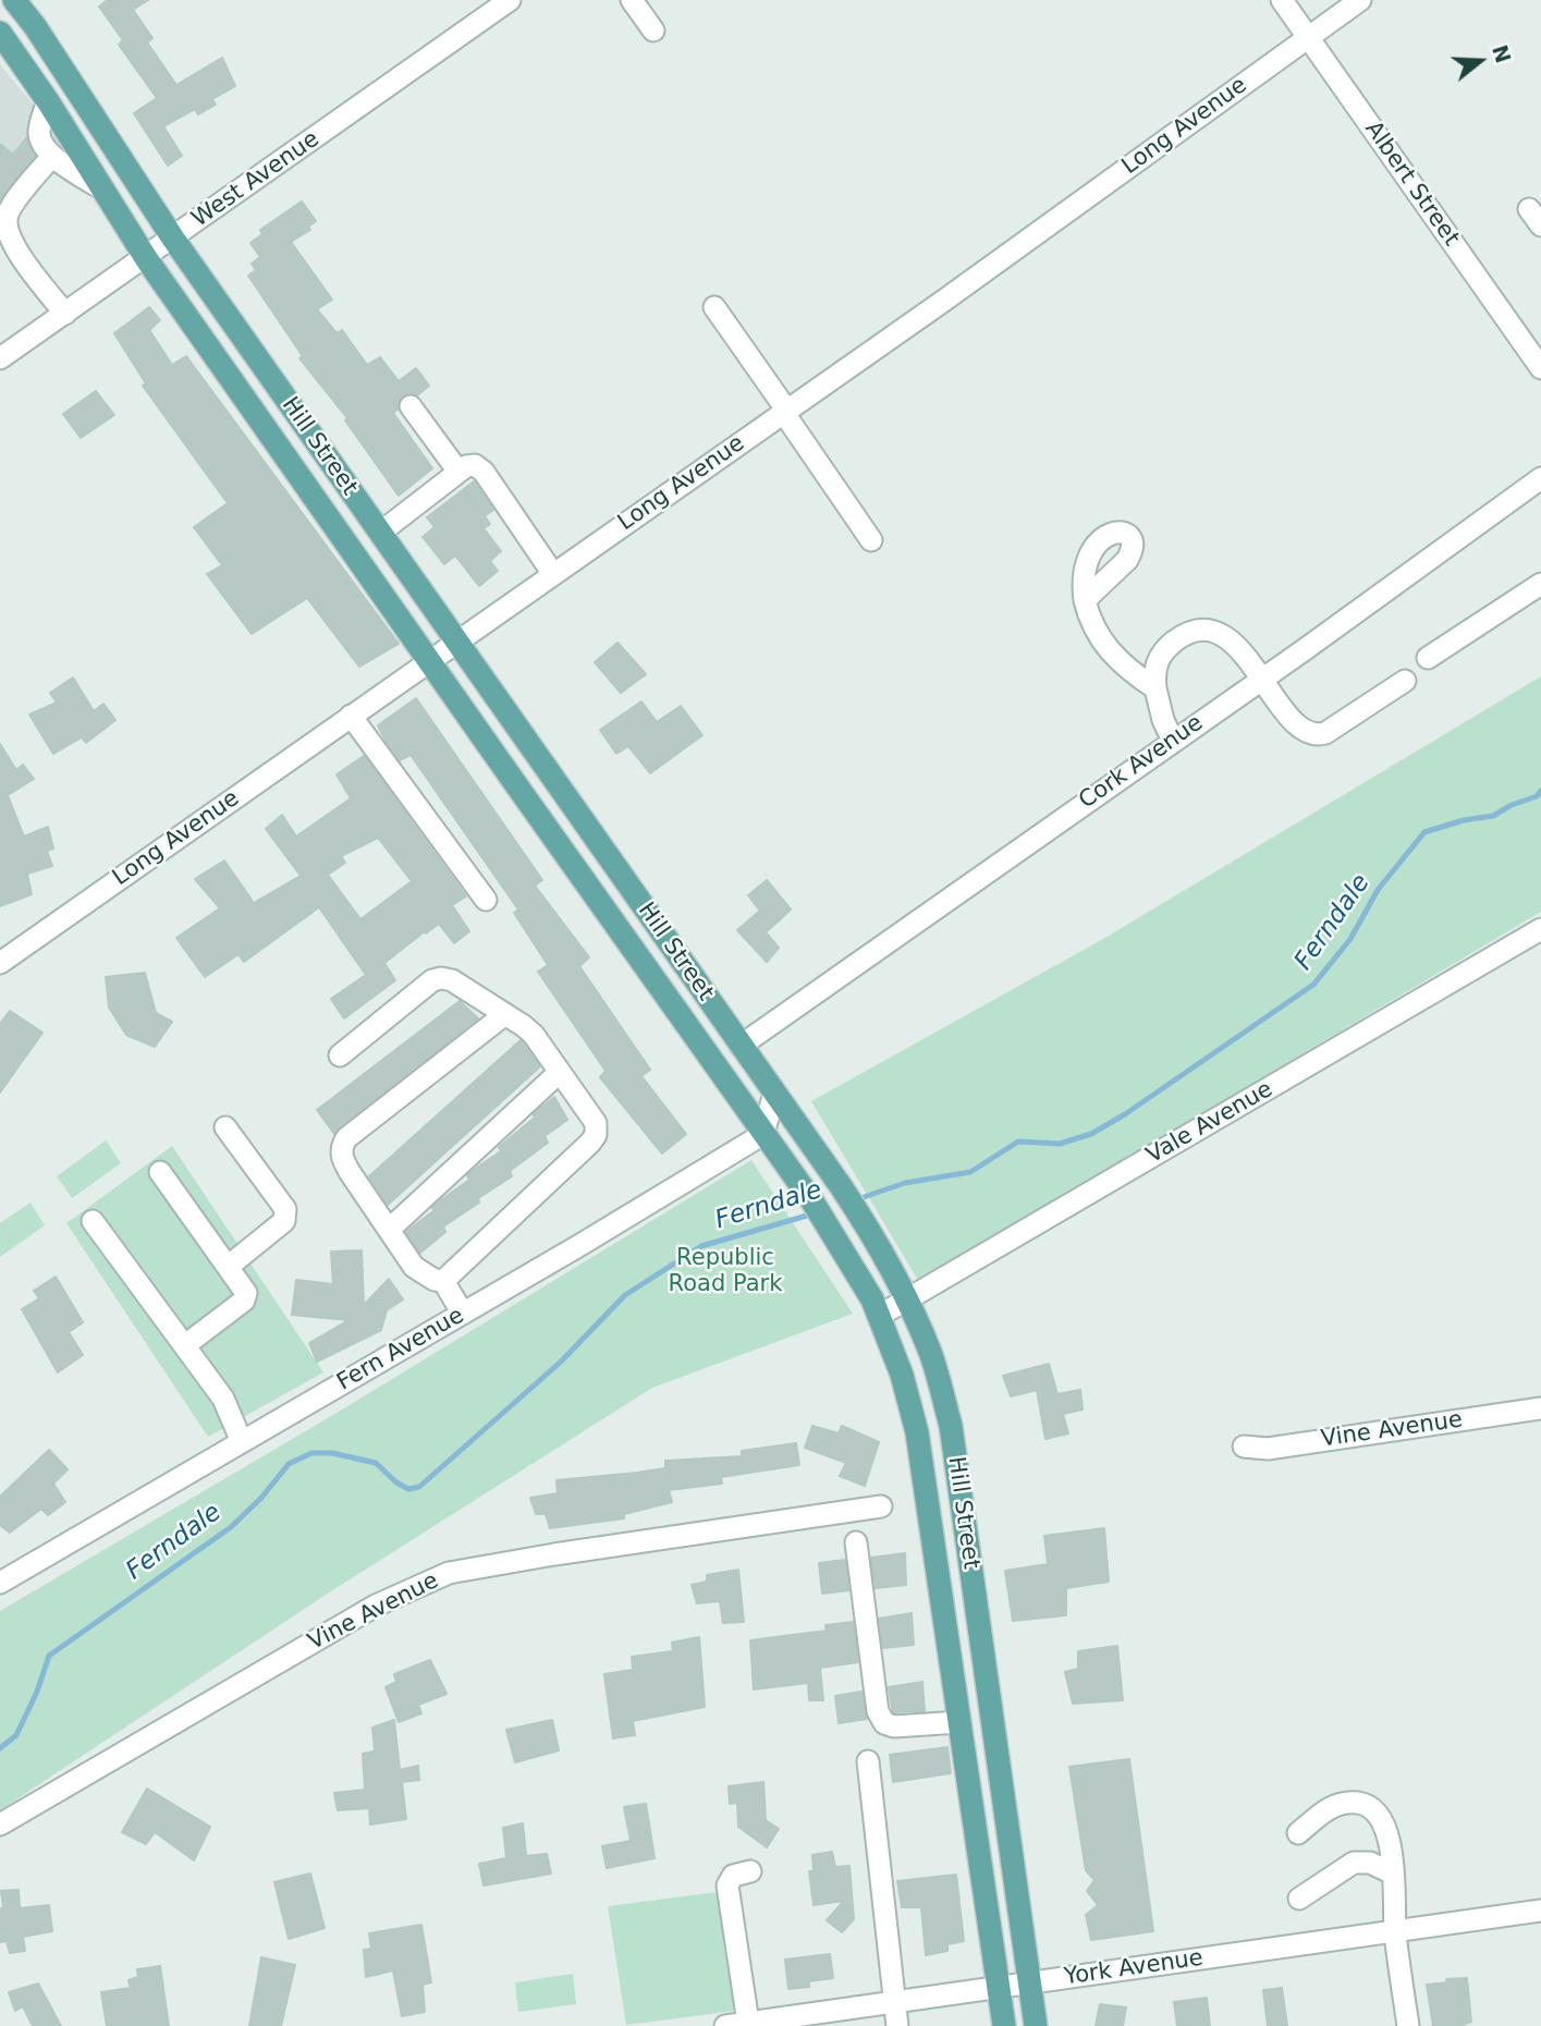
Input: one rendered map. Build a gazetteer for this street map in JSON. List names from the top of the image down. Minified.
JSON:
{"streets":{"main road":["Hill Street"],"street":["Long Avenue","West Avenue","Albert Street","Cork Avenue","Vale Avenue","Fern Avenue","Vine Avenue","York Avenue"]},"crossings":[["Long Avenue","Albert Street"],["Long Avenue","Hill Street"],["West Avenue","Hill Street"],["Hill Street","Cork Avenue"],["Hill Street","Vale Avenue"],["Hill Street","Fern Avenue"],["Hill Street","York Avenue"]],"water":["Ferndale"],"parks":["Republic Road Park"],"north":"right"}
